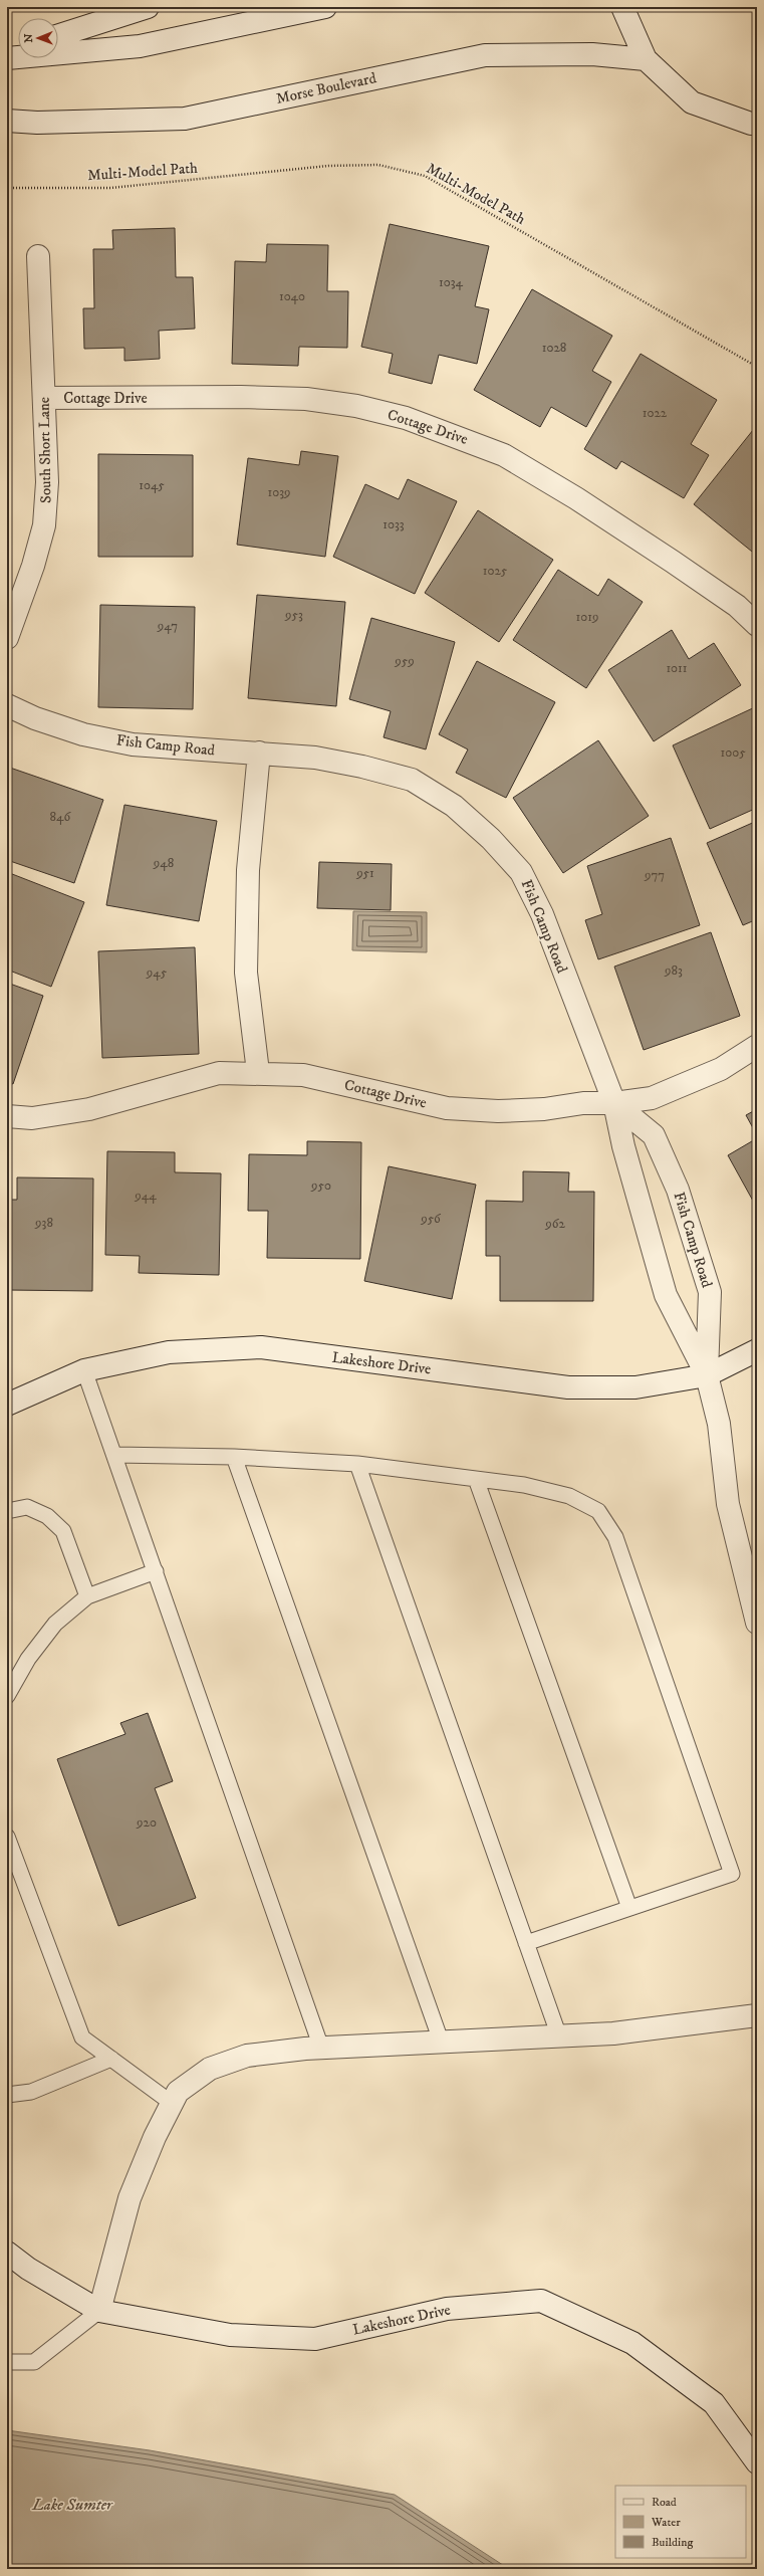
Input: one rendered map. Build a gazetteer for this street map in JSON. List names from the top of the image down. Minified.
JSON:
{"streets":{"street":["Morse Boulevard","Cottage Drive","South Short Lane","Fish Camp Road","Lakeshore Drive"],"path":["Multi-Model Path"]},"crossings":[["Cottage Drive","South Short Lane"],["Cottage Drive","Fish Camp Road"],["Fish Camp Road","Lakeshore Drive"]],"water":["Lake Sumter"],"house_numbers":["1034","1040","1028","1022","1045","1039","1033","1025","953","1019","947","959","1011","1005","846","948","951","977","983","945","950","944","956","938","962","920"],"legend":["Road","Water","Building"],"north":"left"}
